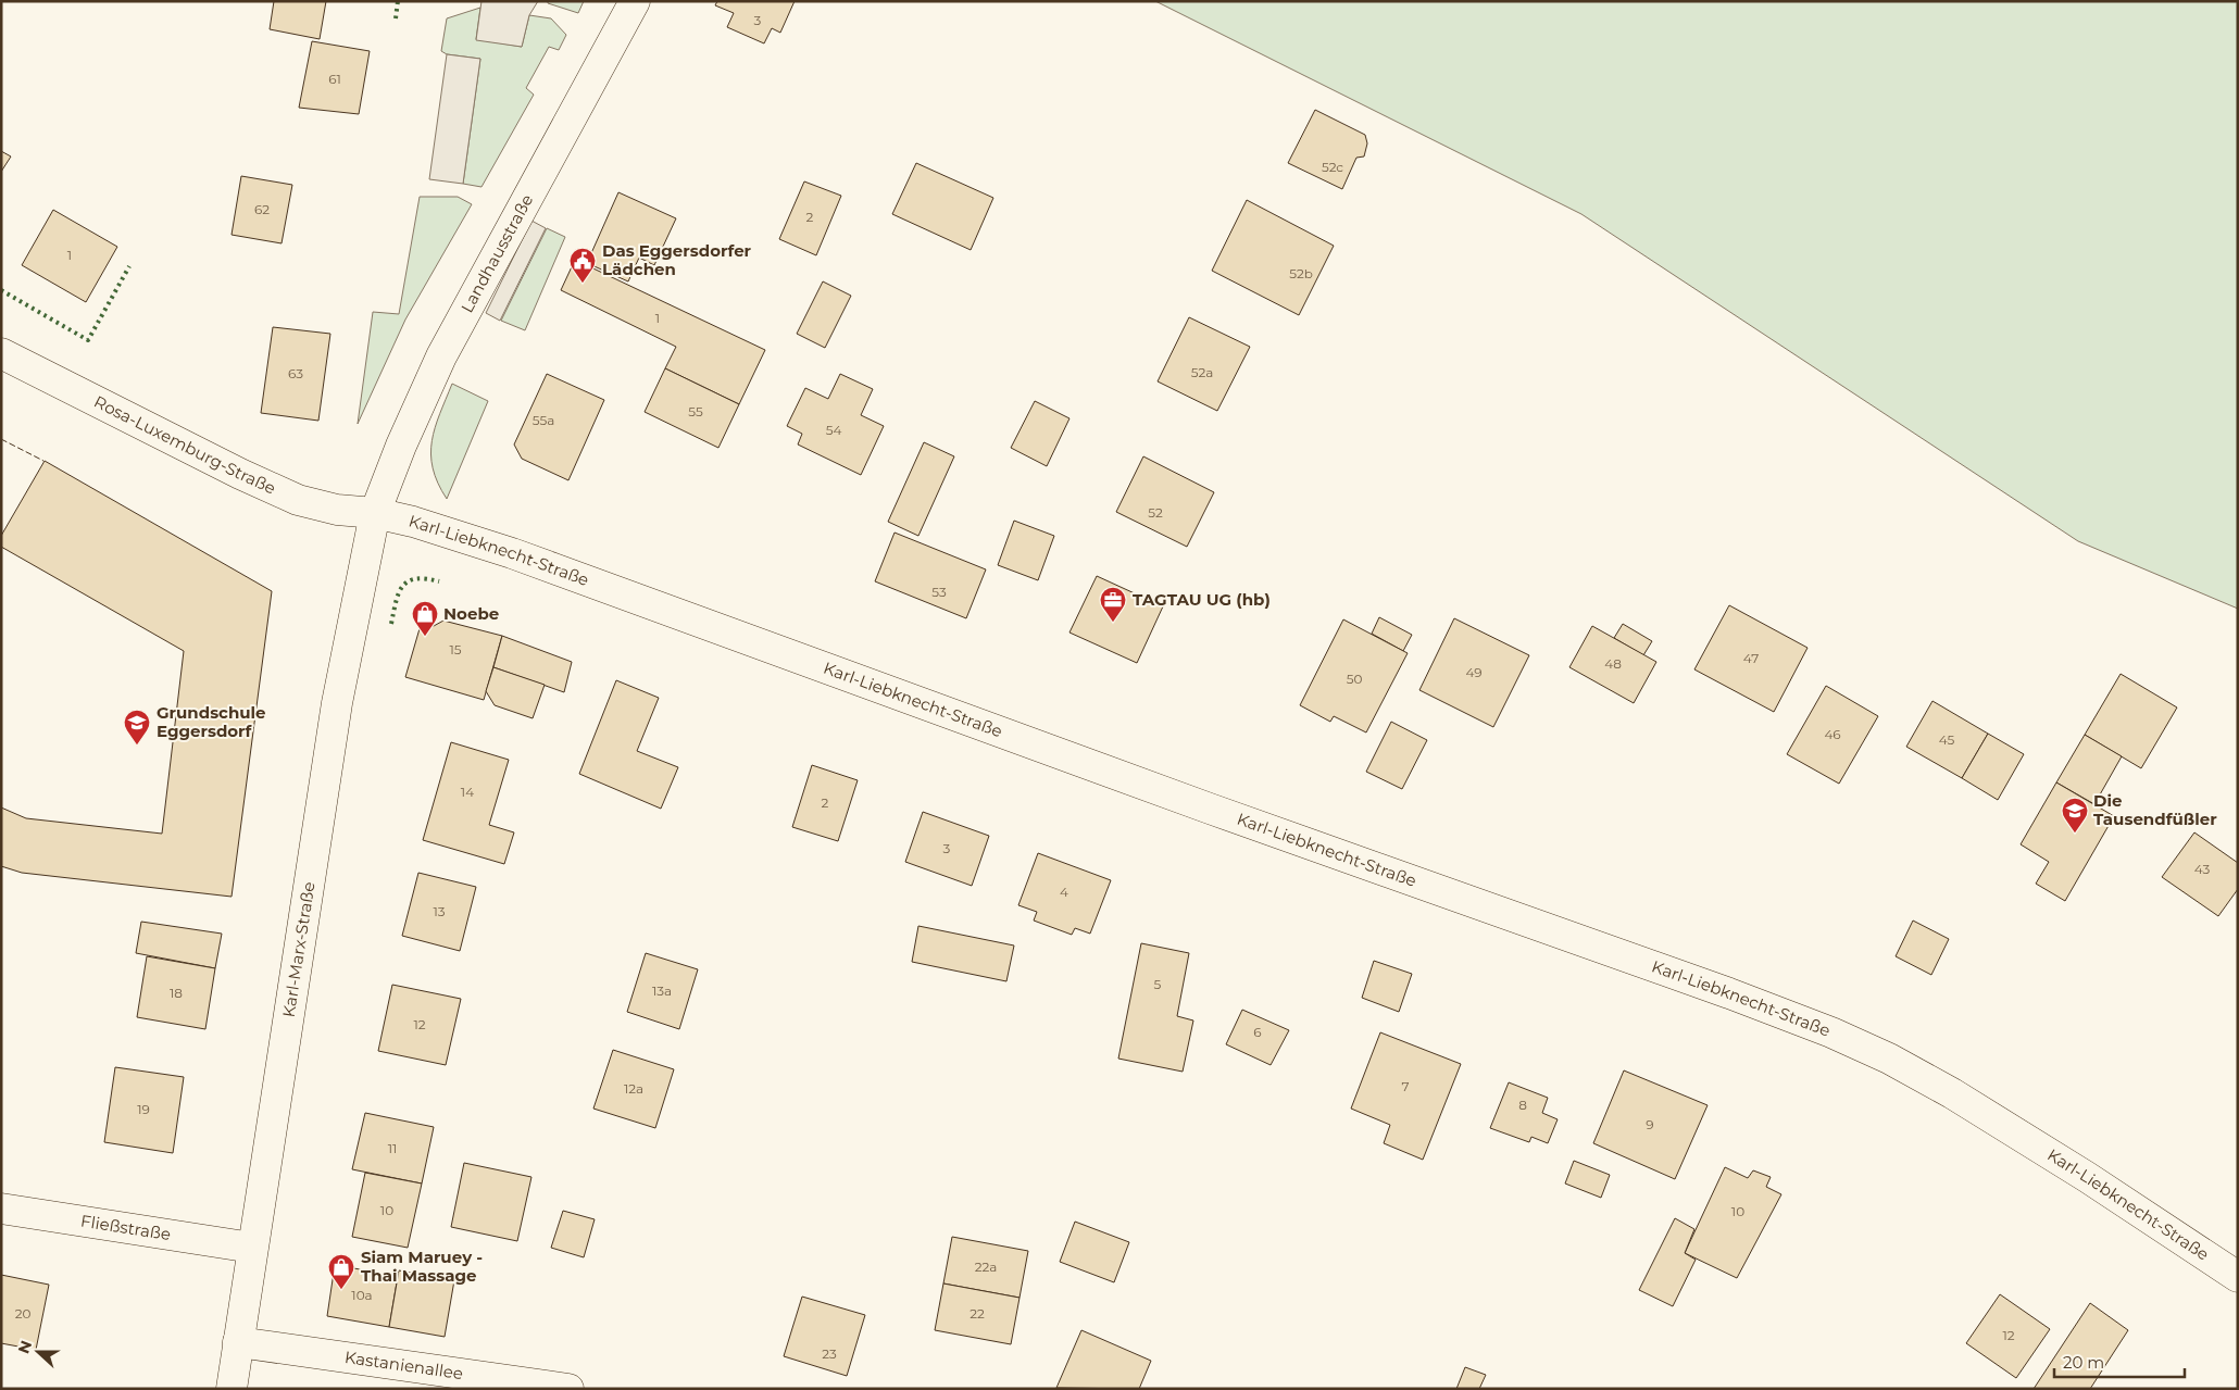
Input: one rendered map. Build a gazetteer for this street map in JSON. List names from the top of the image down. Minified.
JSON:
{"streets":{"street":["Landhausstraße","Rosa-Luxemburg-Straße","Karl-Liebknecht-Straße","Karl-Marx-Straße","Fließstraße","Kastanienallee"]},"crossings":[["Landhausstraße","Rosa-Luxemburg-Straße"],["Landhausstraße","Karl-Liebknecht-Straße"],["Landhausstraße","Karl-Marx-Straße"],["Rosa-Luxemburg-Straße","Karl-Liebknecht-Straße"],["Rosa-Luxemburg-Straße","Karl-Marx-Straße"],["Karl-Liebknecht-Straße","Karl-Marx-Straße"],["Karl-Marx-Straße","Fließstraße"],["Karl-Marx-Straße","Kastanienallee"]],"places":{"public building":["Das Eggersdorfer Lädchen"],"office":["TAGTAU UG (hb)"],"shop":["Noebe","Siam Maruey - Thai Massage"],"school or university":["Grundschule Eggersdorf","Die Tausendfüßler"]},"house_numbers":["3","61","52c","62","2","1","52b","1","52a","63","55","55a","54","52","53","15","47","48","49","50","46","45","14","2","3","43","4","13","5","13a","18","12","6","7","12a","8","19","9","11","10","10","22a","10a","20","22","12","23"],"scale_bar":"20 m","north":"left"}
